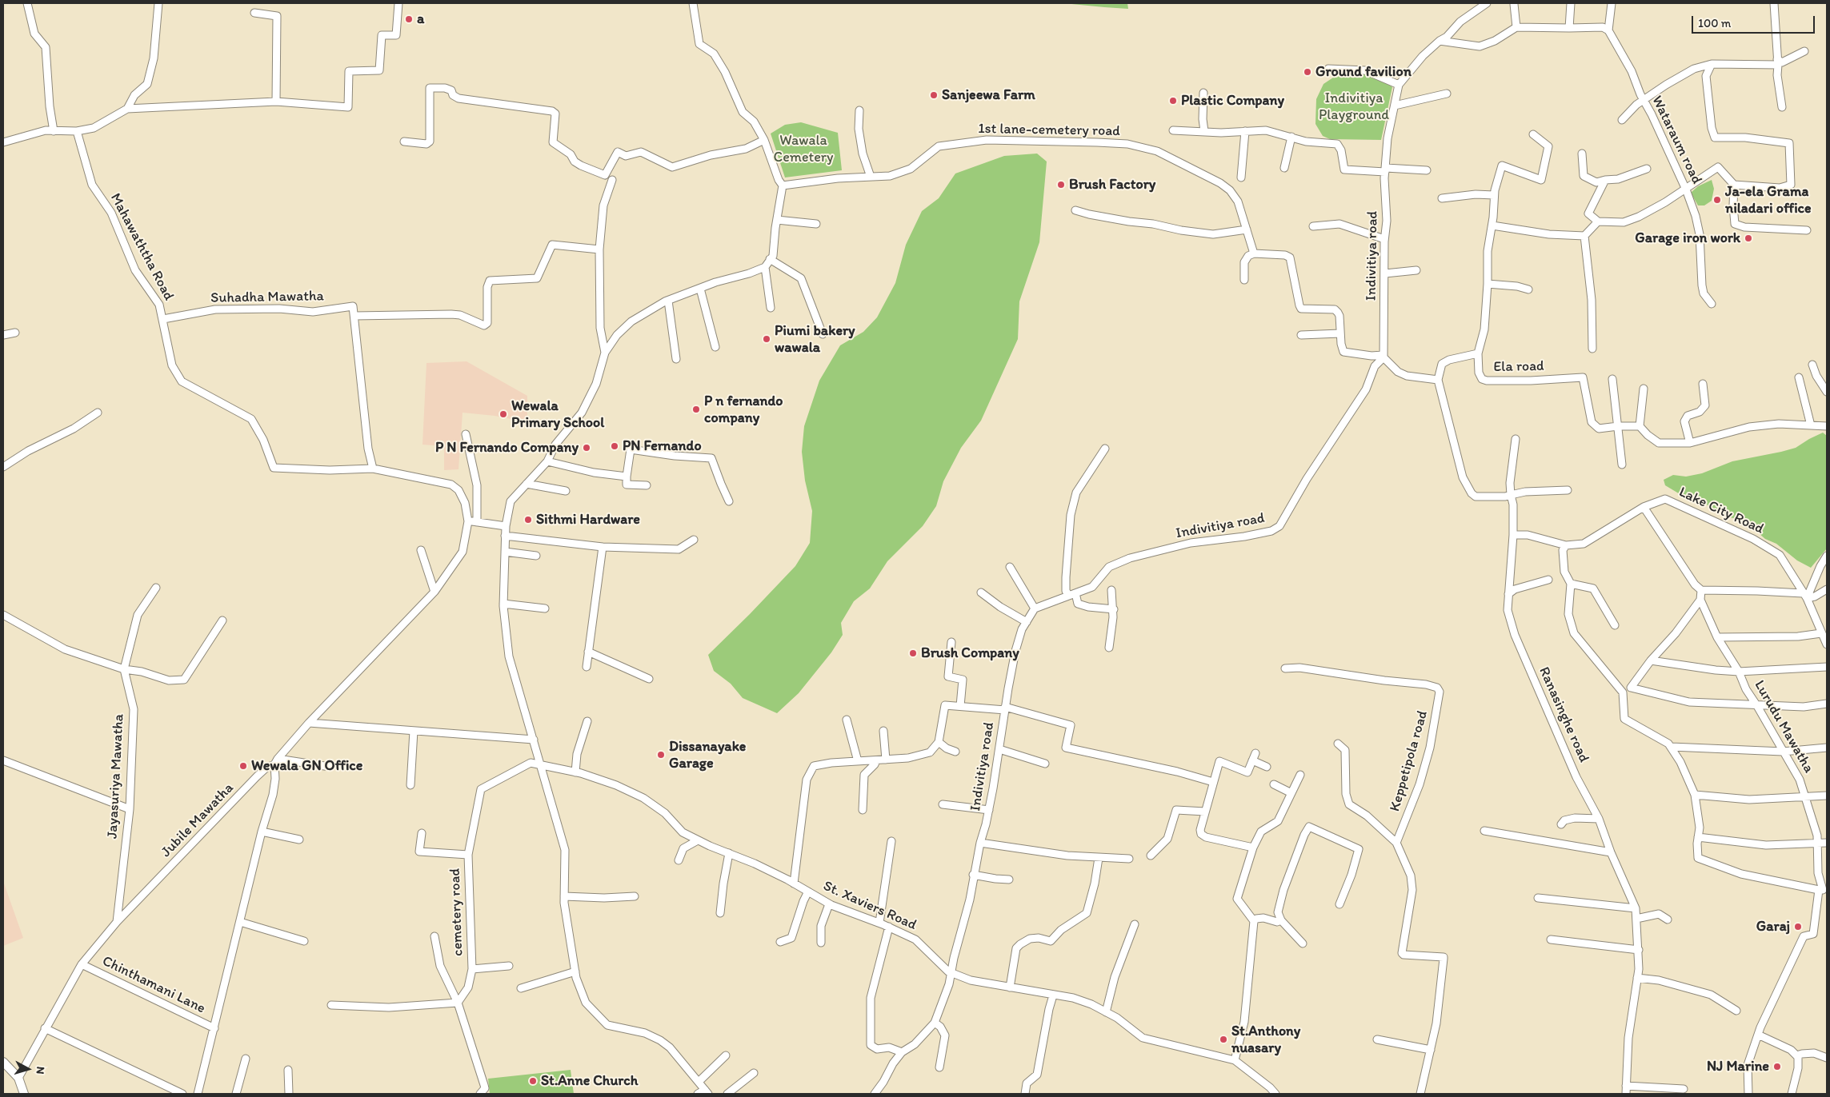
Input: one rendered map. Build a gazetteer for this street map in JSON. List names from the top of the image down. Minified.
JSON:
{"streets":{"street":["1st lane-cemetery road","Wataraum road","Mahawaththa Road","Indivitiya road","Suhadha Mawatha","Ela road","Lake City Road","Ranasinghe road","Lurudu Mawatha","Keppetipola road","Jayasuriya Mawatha","Jubile Mawatha","St. Xaviers Road","cemetery road","Chinthamani Lane"]},"crossings":[["Mahawaththa Road","Suhadha Mawatha"],["Mahawaththa Road","Jubile Mawatha"],["Indivitiya road","St. Xaviers Road"],["Lake City Road","Ranasinghe road"],["Jayasuriya Mawatha","Jubile Mawatha"],["Jubile Mawatha","Chinthamani Lane"],["St. Xaviers Road","cemetery road"]],"parks":["Indivitiya Playground","Wawala Cemetery"],"places":["a","Ground favilion","Sanjeewa Farm","Plastic Company","Brush Factory","Ja-ela Grama niladari office","Garage iron work","Piumi bakery wawala","P n fernando company","Wewala Primary School","PN Fernando","P N Fernando Company","Sithmi Hardware","Brush Company","Dissanayake Garage","Wewala GN Office","Garaj","St.Anthony nuasary","NJ Marine","St.Anne Church"],"scale_bar":"100 m","north":"right"}
